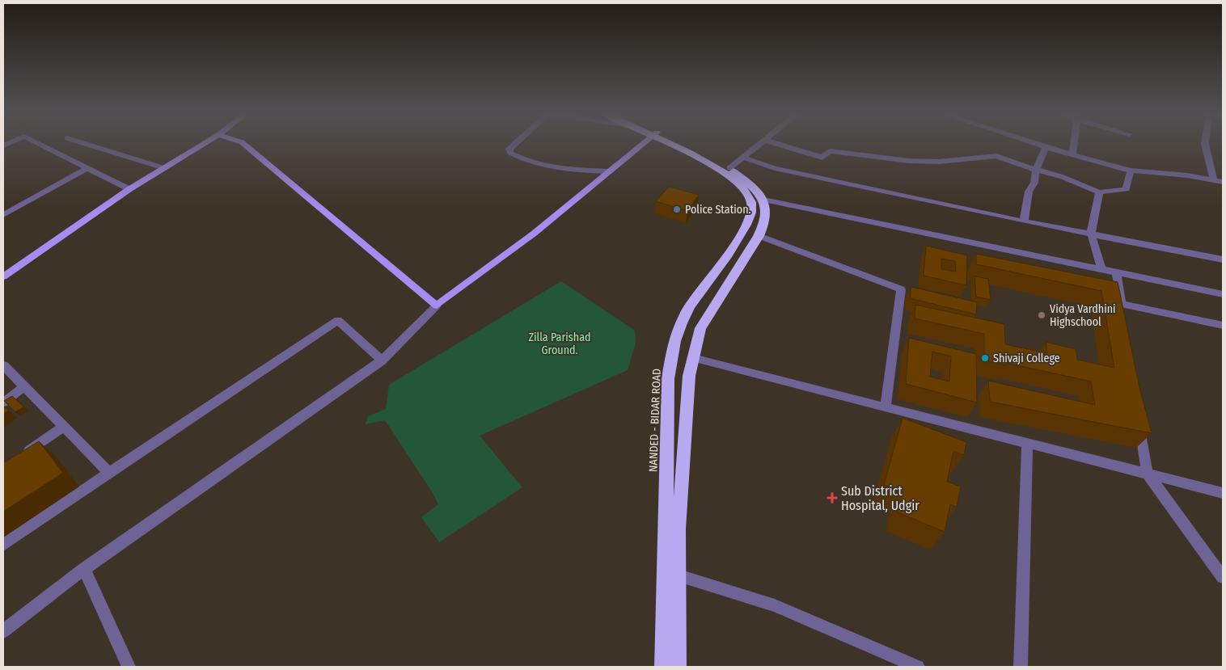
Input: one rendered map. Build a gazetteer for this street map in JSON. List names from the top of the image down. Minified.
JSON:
{"streets":{"highway":["NANDED - BIDAR ROAD"]},"parks":["Zilla Parishad Ground."],"places":{"other":["Police Station.","Vidya Vardhini Highschool","Shivaji College"],"health":["Sub District Hospital, Udgir"]}}
